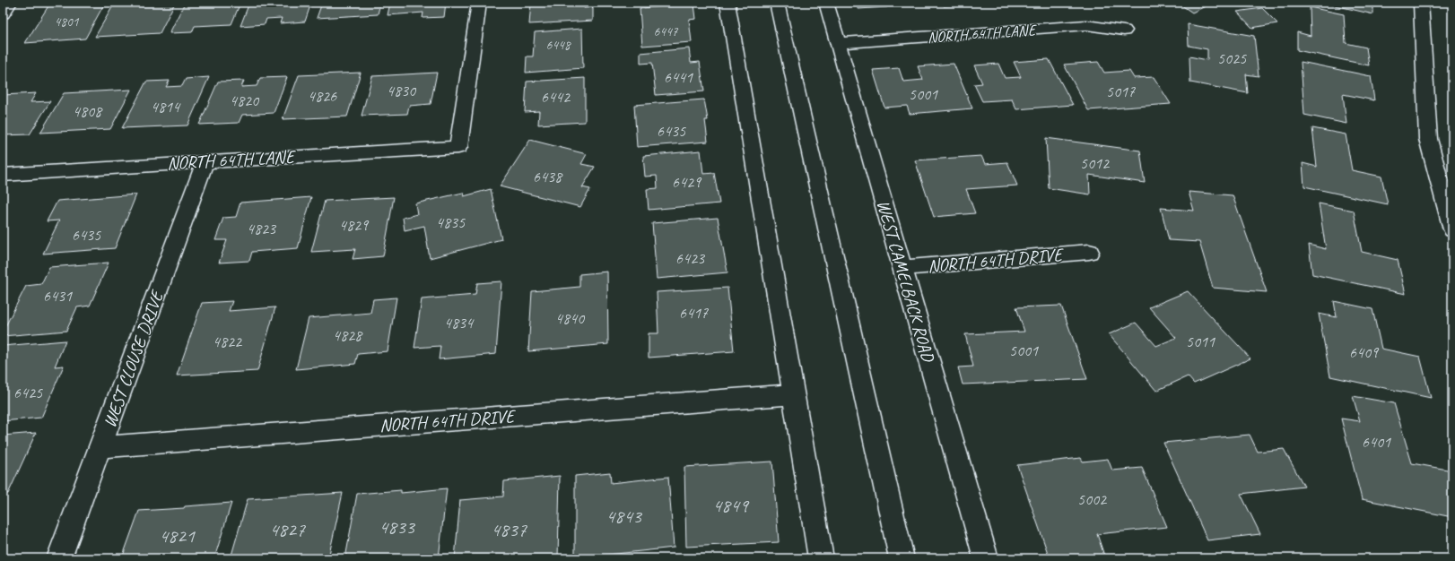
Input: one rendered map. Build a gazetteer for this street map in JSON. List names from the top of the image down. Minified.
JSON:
{"streets":{"street":["NORTH 64TH LANE","NORTH 64TH DRIVE","WEST CAMELBACK ROAD","WEST CLOUSE DRIVE"]},"crossings":[["NORTH 64TH LANE","WEST CAMELBACK ROAD"],["NORTH 64TH LANE","WEST CLOUSE DRIVE"],["NORTH 64TH DRIVE","WEST CAMELBACK ROAD"],["NORTH 64TH DRIVE","WEST CLOUSE DRIVE"]],"house_numbers":["4801","6447","6448","5025","6441","4830","5017","5001","4826","6442","4820","4814","4808","6435","5012","6438","6429","4835","4829","4823","6435","6423","6431","6417","4840","4834","4828","4822","5011","5001","6409","6425","6401","5002","4849","4843","4833","4827","4837","4821"]}
